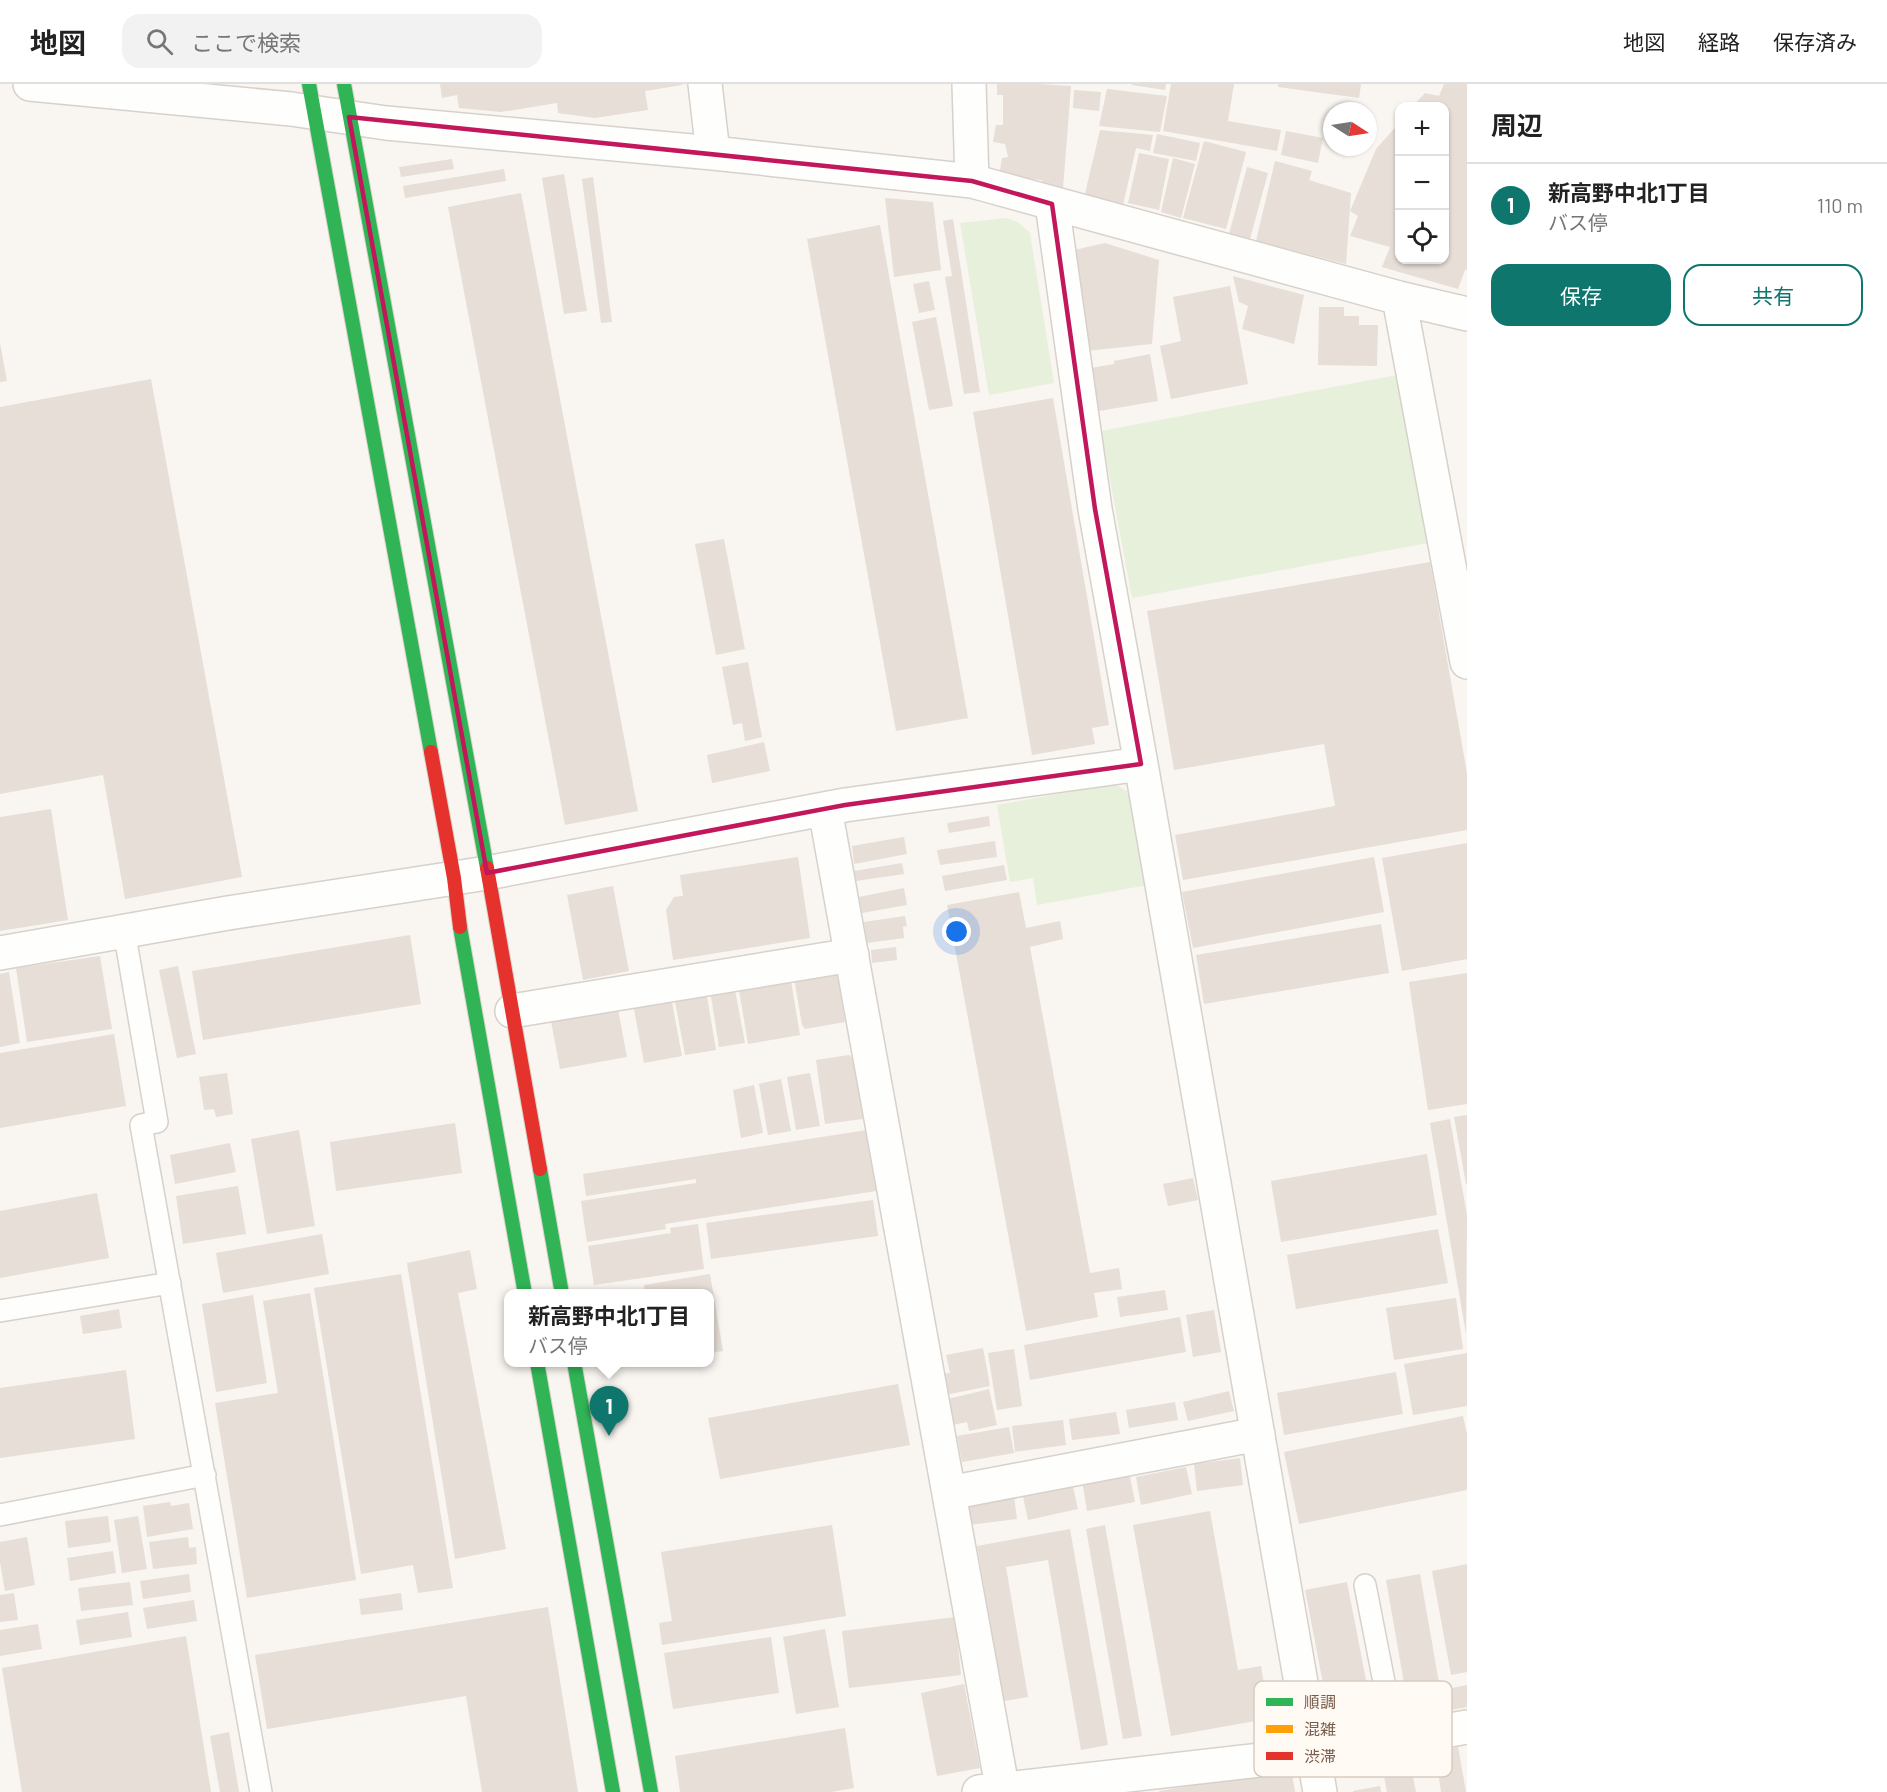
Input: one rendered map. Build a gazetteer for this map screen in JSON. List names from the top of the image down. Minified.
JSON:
{"legend":["順調","混雑","渋滞"],"north":"right","page":{"header":"地図","search":"ここで検索","nav":["地図","経路","保存済み"],"heading":"周辺","map_buttons":["+","−"],"list":[{"mark":"1","name":"新高野中北1丁目","note":"バス停","value":"110 m"}],"buttons":["保存","共有"],"popup":["新高野中北1丁目","バス停"],"pins":"1"}}
